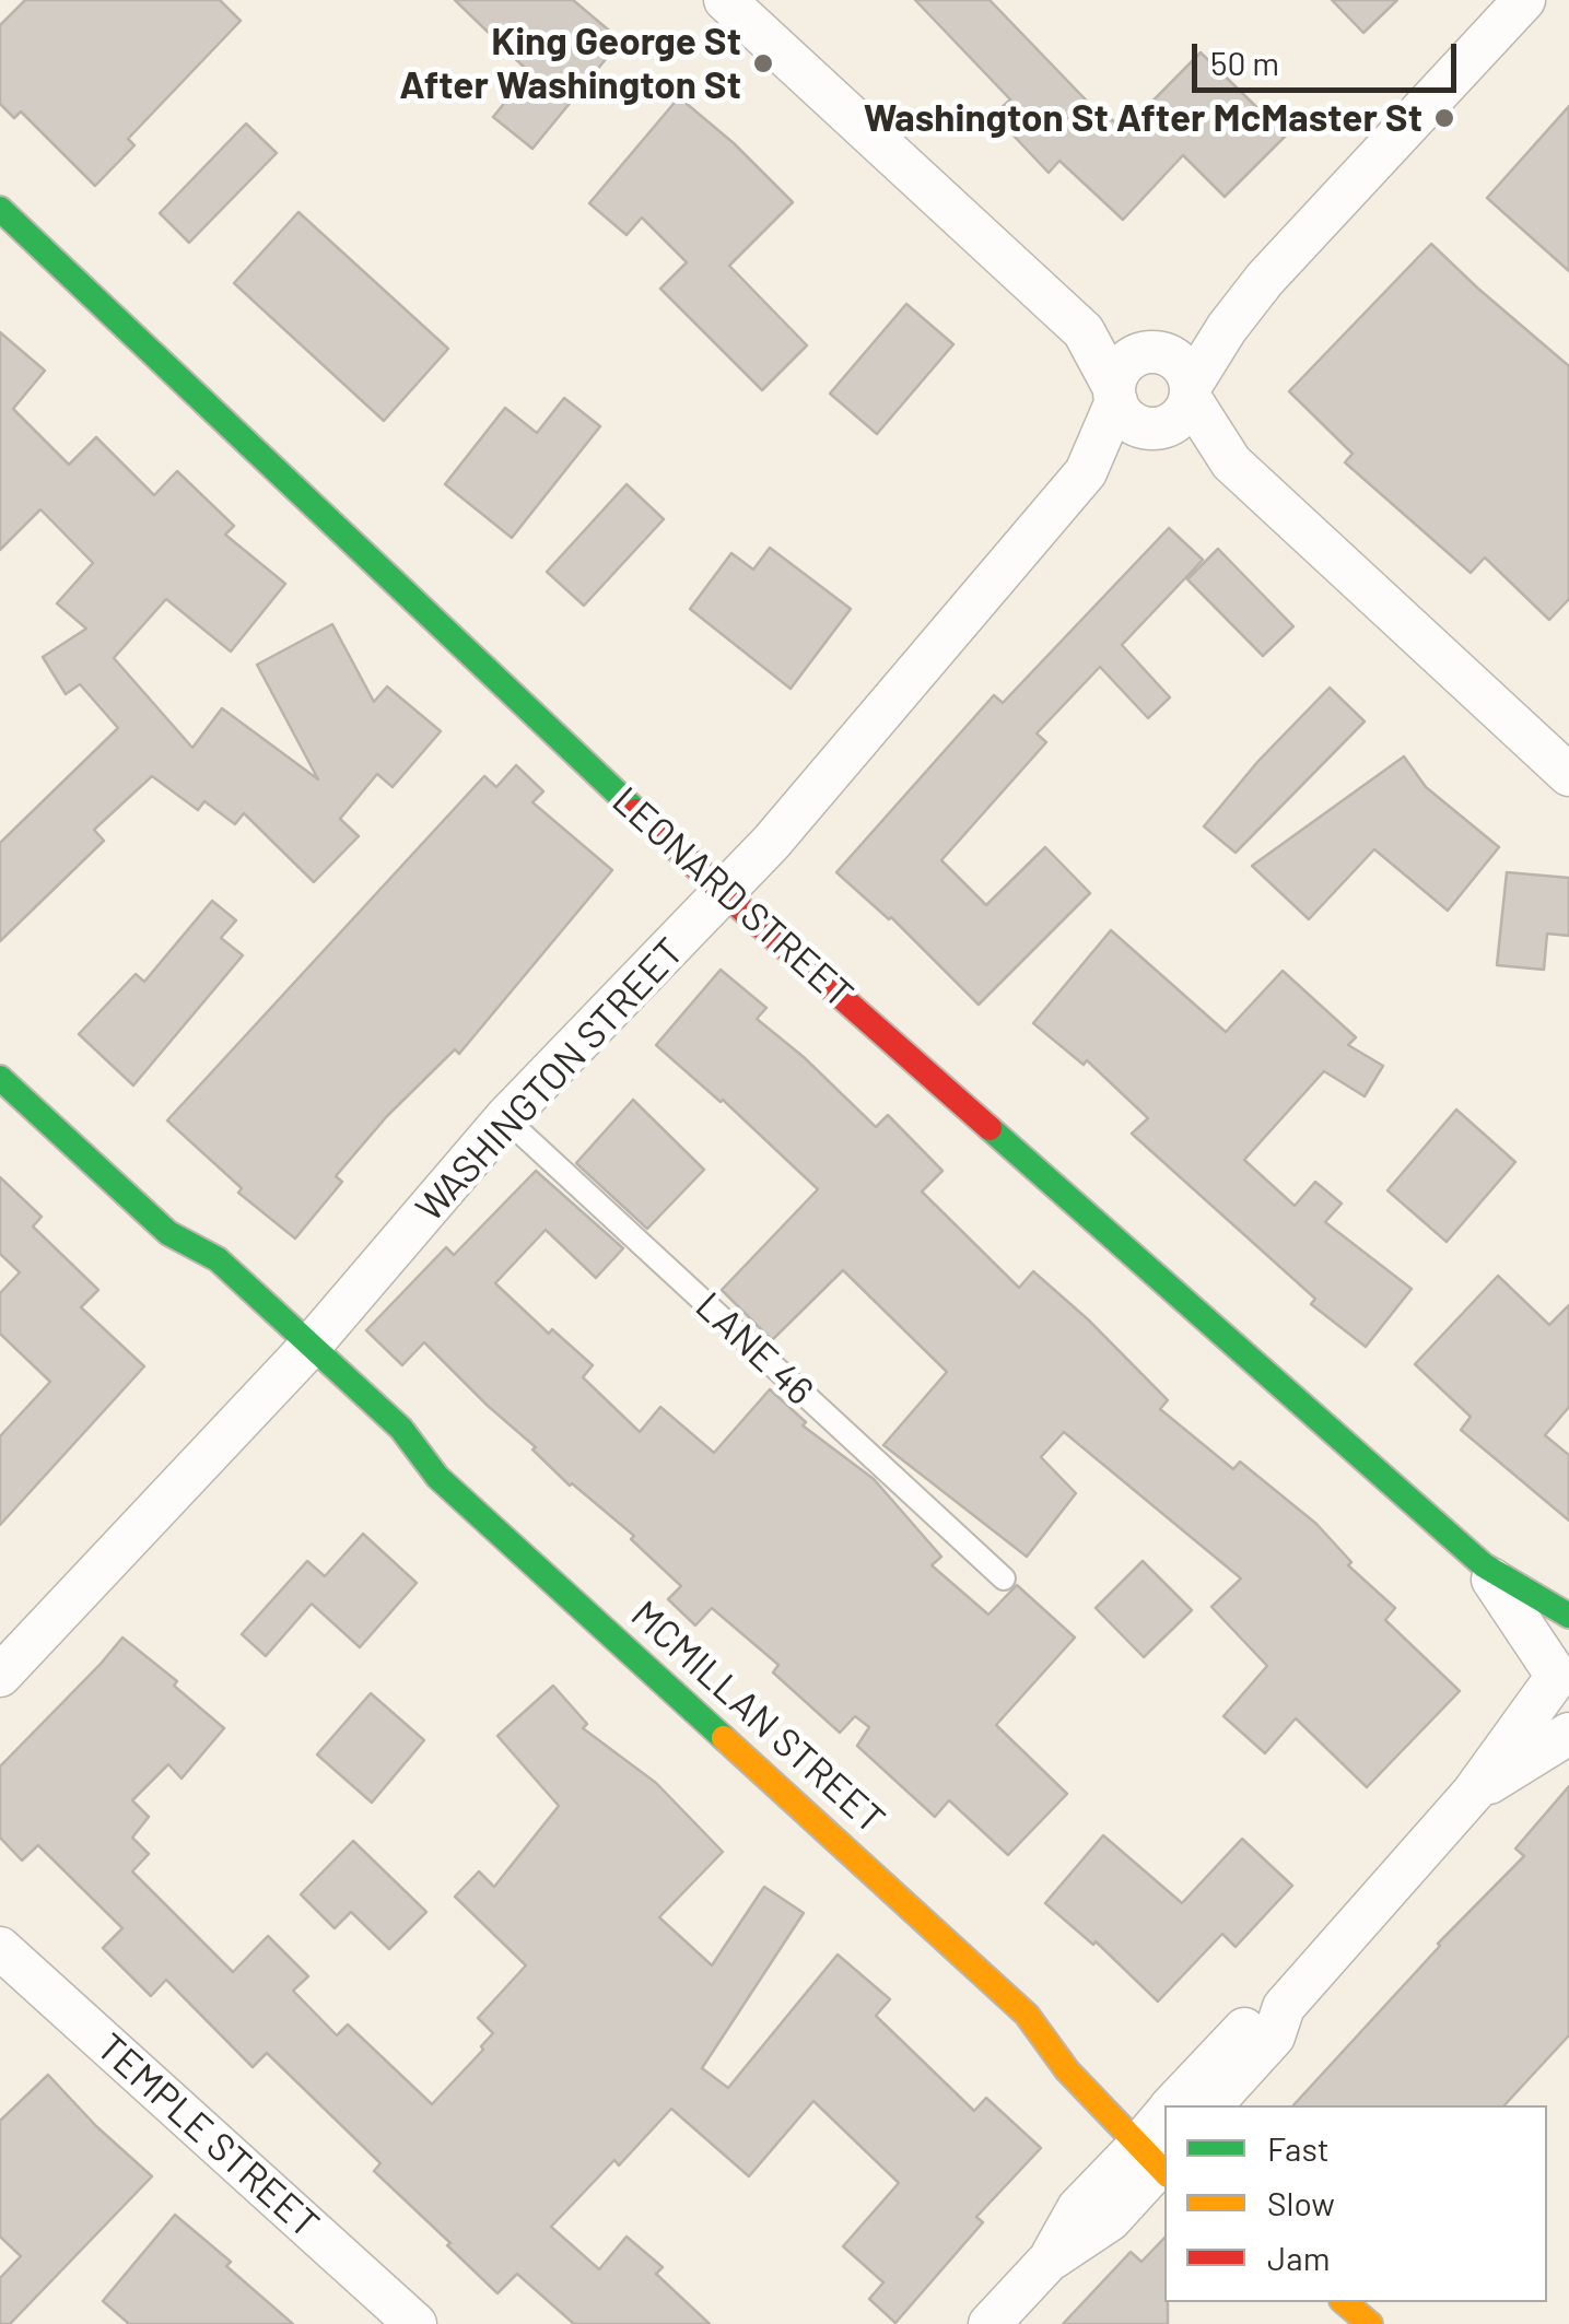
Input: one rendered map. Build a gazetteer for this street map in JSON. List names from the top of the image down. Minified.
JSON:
{"streets":{"street":["LEONARD STREET","WASHINGTON STREET","MCMILLAN STREET","TEMPLE STREET"],"lane":["LANE 46"]},"crossings":[["LEONARD STREET","WASHINGTON STREET"],["WASHINGTON STREET","LANE 46"],["WASHINGTON STREET","MCMILLAN STREET"]],"places":["King George St After Washington St","Washington St After McMaster St"],"legend":["Fast","Slow","Jam"],"scale_bar":"50 m"}
